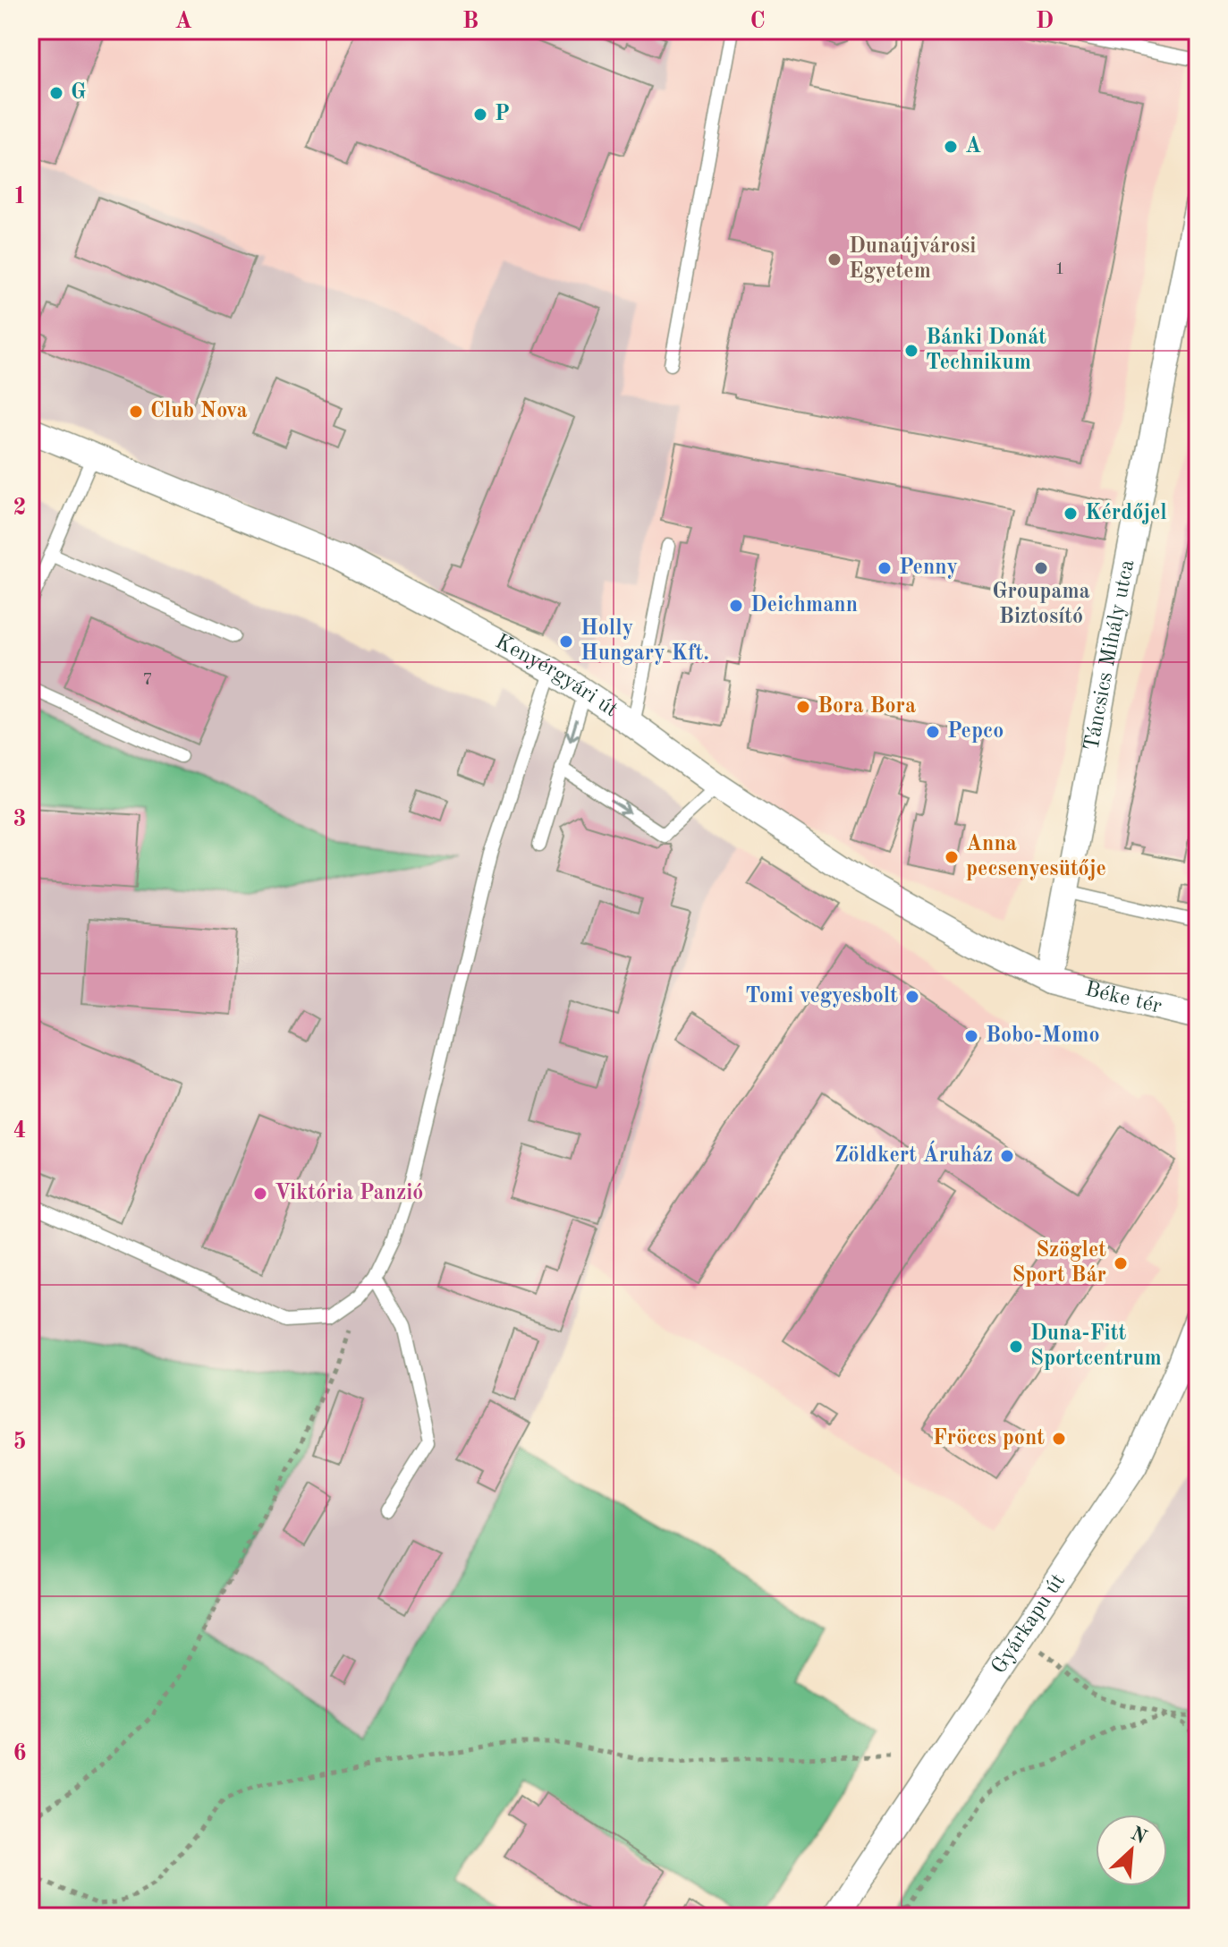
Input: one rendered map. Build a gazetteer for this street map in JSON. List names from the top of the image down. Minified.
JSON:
{"streets":{"street":["Táncsics Mihály utca","Kenyérgyári út","Béke tér","Gyárkapu út"]},"crossings":[["Táncsics Mihály utca","Kenyérgyári út"],["Táncsics Mihály utca","Béke tér"],["Kenyérgyári út","Béke tér"]],"places":["G","P","A","Dunaújvárosi Egyetem","Bánki Donát Technikum","Club Nova","Kérdőjel","Penny","Groupama Biztosító","Deichmann","Holly Hungary Kft.","Bora Bora","Pepco","Anna pecsenyesütője","Tomi vegyesbolt","Bobo-Momo","Zöldkert Áruház","Viktória Panzió","Szöglet Sport Bár","Duna-Fitt Sportcentrum","Fröccs pont"],"house_numbers":["1","7"],"north":"top right","grid":{"columns":["A","B","C","D"],"rows":["1","2","3","4","5","6"]}}
